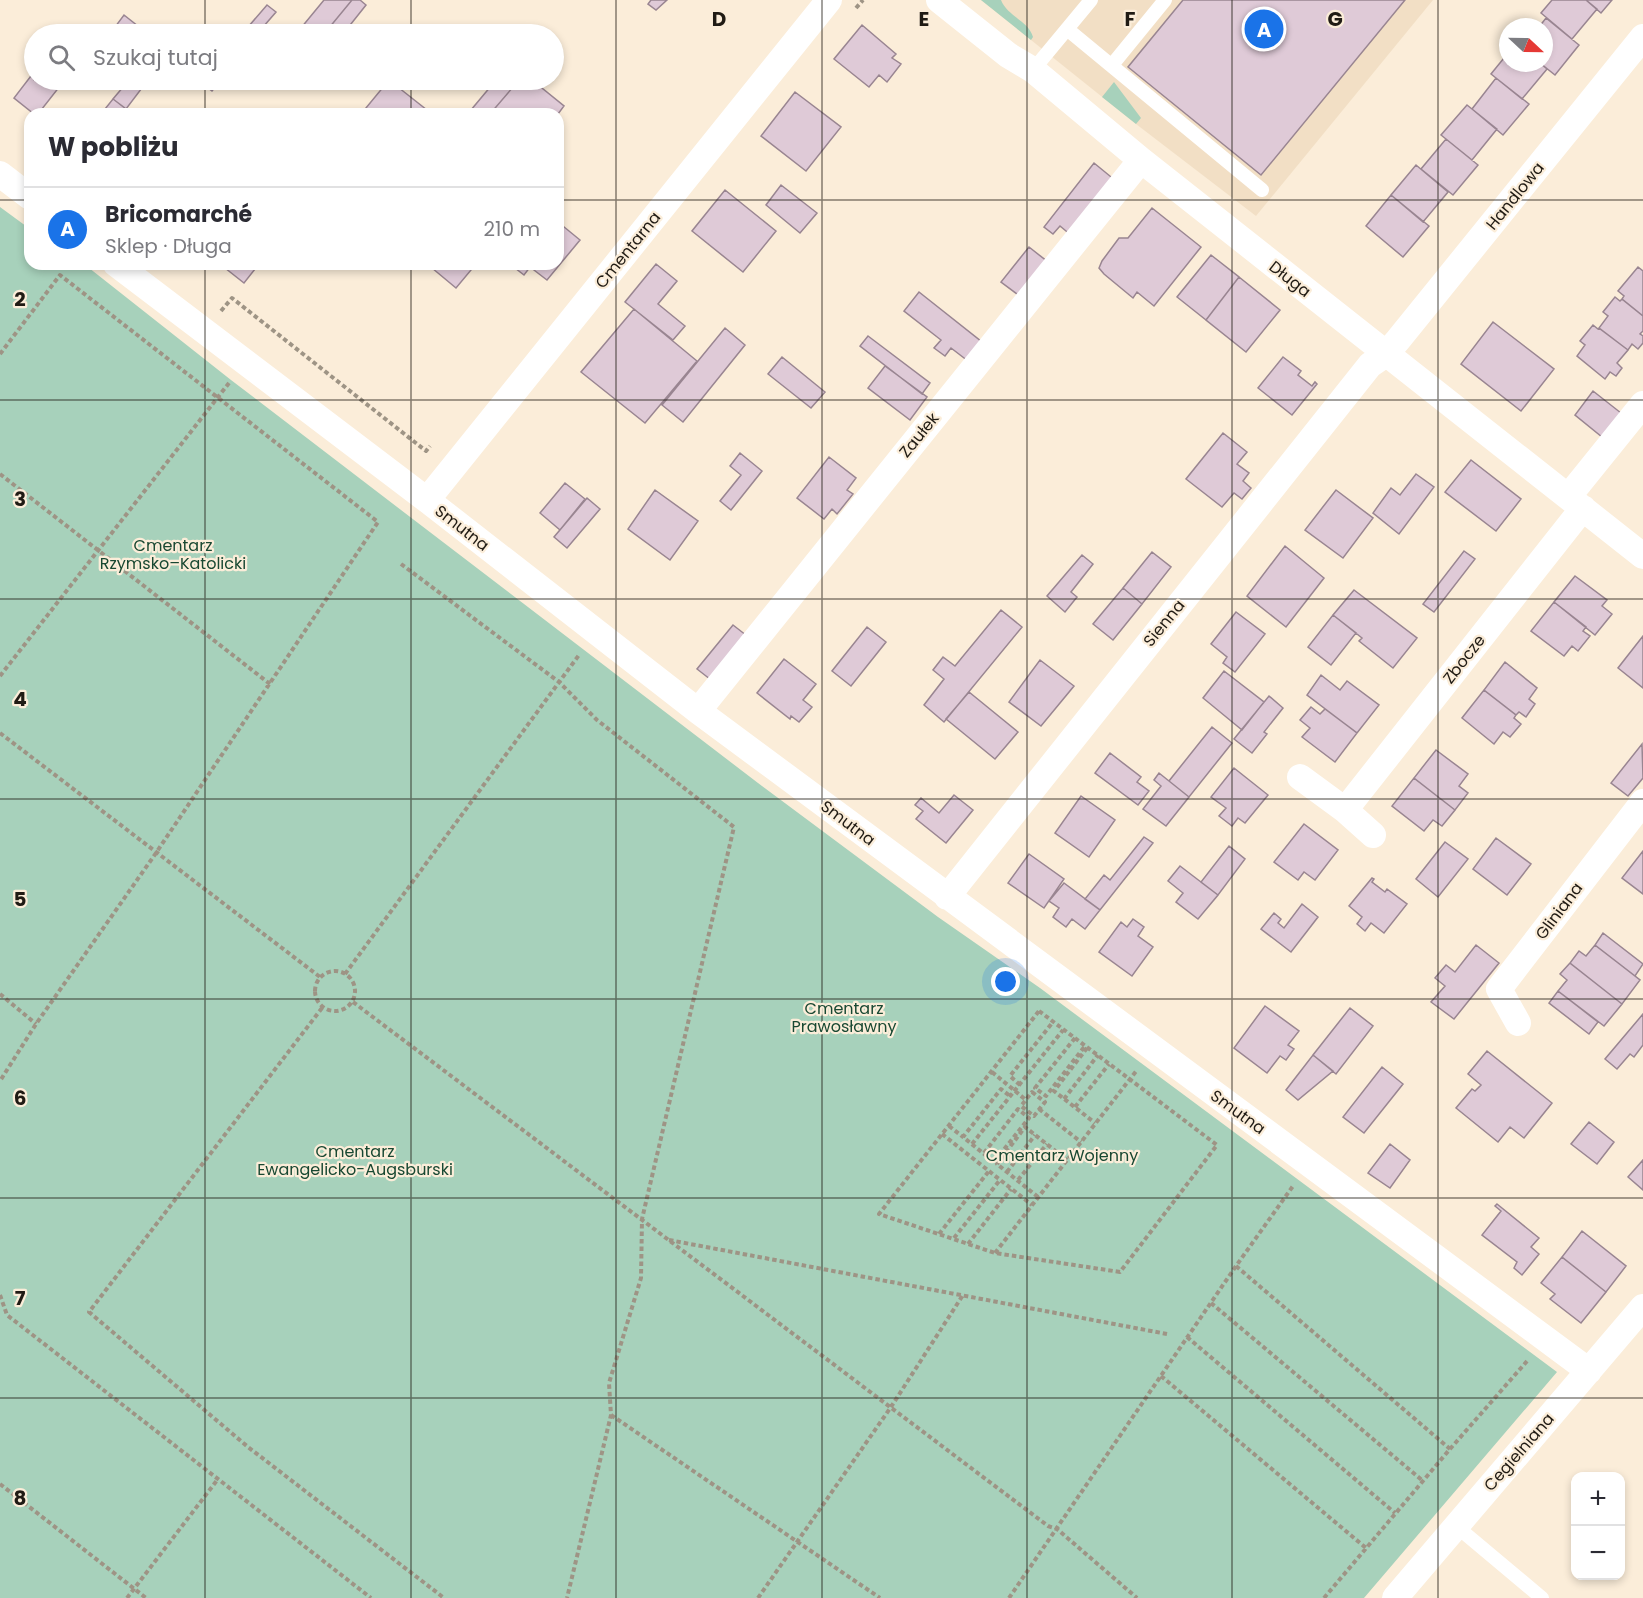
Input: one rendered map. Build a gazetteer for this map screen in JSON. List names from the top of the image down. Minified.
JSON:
{"streets":{"street":["Handlowa","Cmentarna","Długa","Zaułek","Smutna","Sienna","Zbocze","Gliniana","Cegielniana"]},"crossings":[["Handlowa","Długa"],["Handlowa","Sienna"],["Cmentarna","Smutna"],["Długa","Zaułek"],["Długa","Sienna"],["Długa","Zbocze"],["Zaułek","Smutna"],["Smutna","Sienna"],["Smutna","Cegielniana"]],"parks":["Cmentarz Rzymsko–Katolicki","Cmentarz Prawosławny","Cmentarz Ewangelicko-Augsburski","Cmentarz Wojenny"],"north":"right","page":{"pins":"A","search":"Szukaj tutaj","heading":"W pobliżu","list":[{"mark":"A","name":"Bricomarché","note":"Sklep · Długa","value":"210 m"}],"map_buttons":["+","−"]},"grid":{"columns":["D","E","F","G"],"rows":["2","3","4","5","6","7","8"]}}
